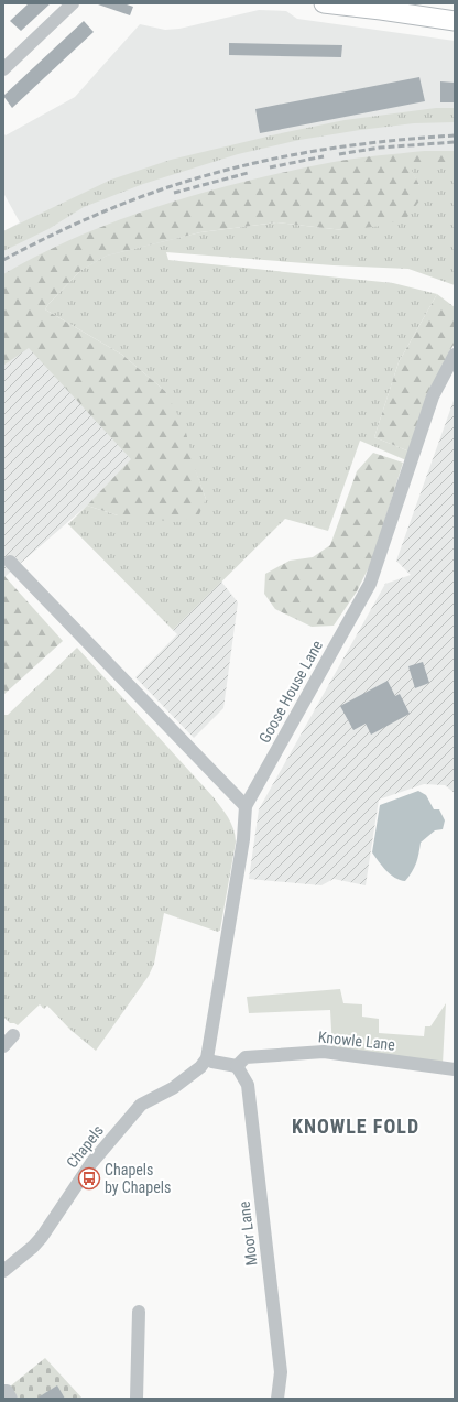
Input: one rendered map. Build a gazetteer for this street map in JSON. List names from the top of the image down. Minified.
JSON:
{"streets":{"street":["Goose House Lane","Knowle Lane","Chapels","Moor Lane"]},"crossings":[["Goose House Lane","Chapels"],["Knowle Lane","Moor Lane"]],"districts":["KNOWLE FOLD"],"places":{"bus stop":["Chapels by Chapels"]}}
